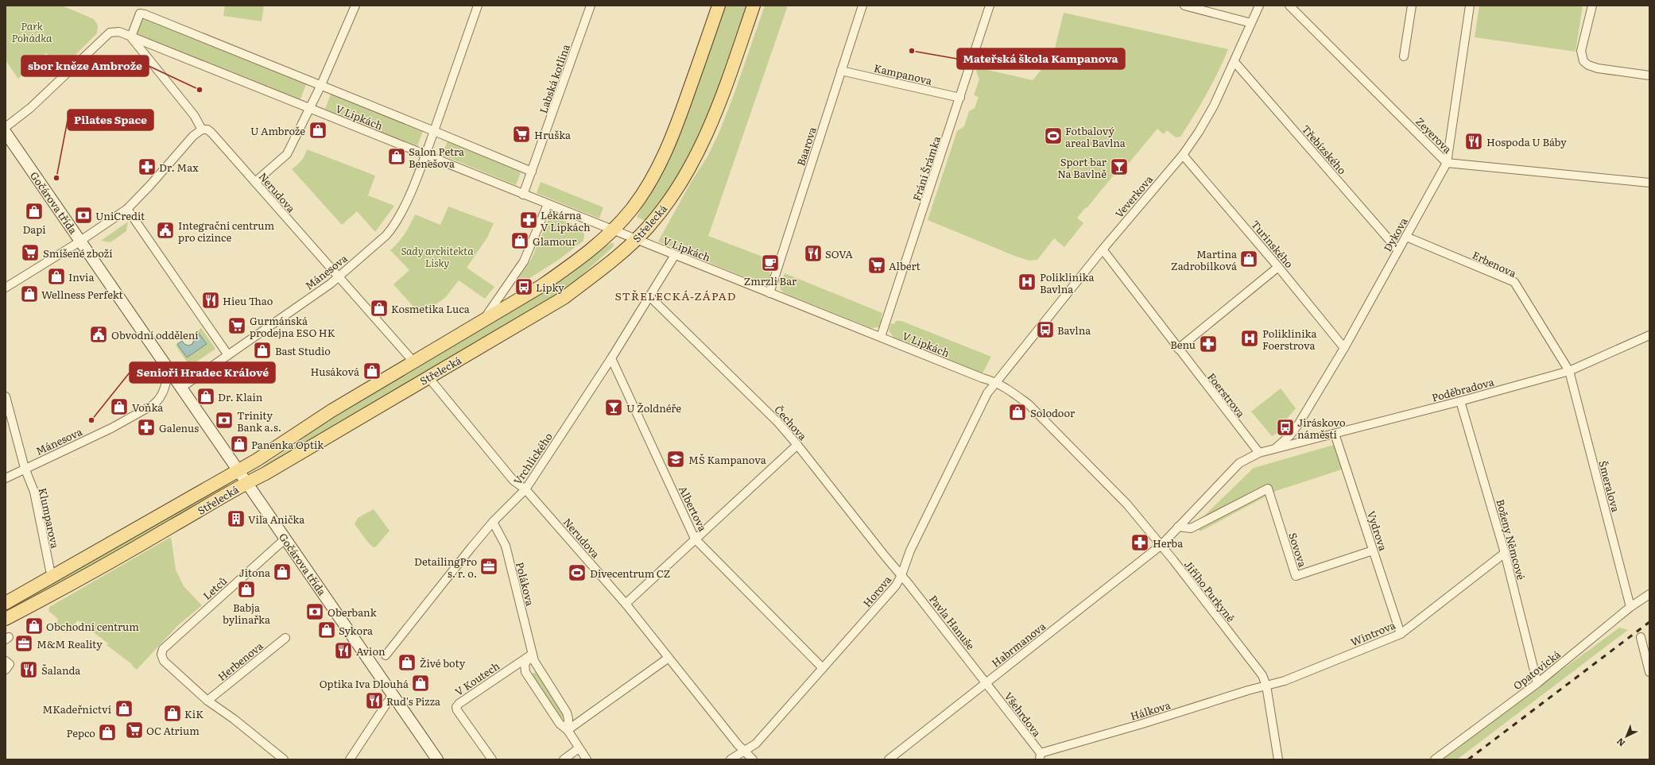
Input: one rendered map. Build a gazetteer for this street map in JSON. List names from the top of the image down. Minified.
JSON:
{"streets":{"main road":["Střelecká"],"street":["Kampanova","Labská kotlina","V Lipkách","Zeyerova","Baarova","Třebízského","Fráni Šrámka","Nerudova","Veverkova","Gočárova třída","Dykova","Turinského","Erbenova","Mánesova","Poděbradova","Foerstrova","Čechova","Vrchlického","Šmeralova","Albertova","Klumparova","Vydrova","Boženy Němcové","Sovova","Polákova","Letců","Horova","Jiřího Purkyně","Pavla Hanuše","Wintrova","Habrmanova","Herbenova","Opatovická","V Koutech","Hálkova","Všehrdova"]},"crossings":[["Kampanova","Baarova"],["Kampanova","Fráni Šrámka"],["Labská kotlina","V Lipkách"],["V Lipkách","Baarova"],["V Lipkách","Fráni Šrámka"],["V Lipkách","Veverkova"],["V Lipkách","Střelecká"],["V Lipkách","Mánesova"],["V Lipkách","Vrchlického"],["V Lipkách","Horova"],["V Lipkách","Jiřího Purkyně"],["Zeyerova","Dykova"],["Třebízského","Veverkova"],["Třebízského","Dykova"],["Nerudova","Střelecká"],["Nerudova","Mánesova"],["Nerudova","Vrchlického"],["Nerudova","Horova"],["Veverkova","Turinského"],["Veverkova","Foerstrova"],["Veverkova","Horova"],["Veverkova","Jiřího Purkyně"],["Gočárova třída","Střelecká"],["Gočárova třída","Mánesova"],["Gočárova třída","Letců"],["Dykova","Turinského"],["Dykova","Erbenova"],["Dykova","Poděbradova"],["Erbenova","Poděbradova"],["Erbenova","Šmeralova"],["Mánesova","Klumparova"],["Poděbradova","Šmeralova"],["Poděbradova","Vydrova"],["Poděbradova","Boženy Němcové"],["Čechova","Vrchlického"],["Čechova","Horova"],["Čechova","Pavla Hanuše"],["Vrchlického","Albertova"],["Vrchlického","Polákova"],["Šmeralova","Opatovická"],["Albertova","Horova"],["Vydrova","Sovova"],["Vydrova","Wintrova"],["Boženy Němcové","Wintrova"],["Boženy Němcové","Opatovická"],["Polákova","V Koutech"],["Letců","Herbenova"],["Horova","Jiřího Purkyně"],["Horova","Pavla Hanuše"],["Jiřího Purkyně","Wintrova"],["Jiřího Purkyně","Habrmanova"],["Jiřího Purkyně","Hálkova"],["Pavla Hanuše","Habrmanova"],["Pavla Hanuše","Všehrdova"],["Wintrova","Hálkova"],["Habrmanova","Všehrdova"],["Hálkova","Všehrdova"]],"districts":["STŘELECKÁ-ZÁPAD"],"parks":["Park Pohádka","Sady architekta Lisky"],"places":{"other":["Mateřská škola Kampanova","sbor kněze Ambrože","Pilates Space","Senioři Hradec Králové"],"shop":["U Ambrože","Salon Petra Benešova","Dapi","Glamour","Martina Zadrobílková","Invia","Wellness Perfekt","Kosmetika Luca","Bast Studio","Husáková","Dr. Klain","Voňka","Solodoor","Panenka Optik","Jitona","Babja bylinařka","Obchodní centrum","Sykora","Živé boty","Optika Iva Dlouhá","MKadeřnictví","KiK","Pepco"],"supermarket":["Hruška","Smíšené zboží","Albert","Gurmánská prodejna ESO HK","OC Atrium"],"sports":["Fotbalový areal Bavlna","Divecentrum CZ"],"restaurant":["Hospoda U Báby","SOVA","Hieu Thao","Avion","Šalanda","Rud's Pizza"],"pharmacy":["Dr. Max","Lékárna V Lipkách","Benu","Galenus","Herba"],"bar":["Sport bar Na Bavlně","U Žoldnéře"],"bank":["UniCredit","Trinity Bank a.s.","Oberbank"],"public building":["Integrační centrum pro cizince","Obvodní oddělení"],"cafe":["Zmrzli Bar"],"hospital":["Poliklinika Bavlna","Poliklinika Foerstrova"],"bus stop":["Lipky","Bavlna","Jiráskovo náměstí"],"school or university":["MŠ Kampanova"],"building":["Vila Anička"],"office":["DetailingPro s. r. o.","M&M Reality"]},"north":"bottom left"}
